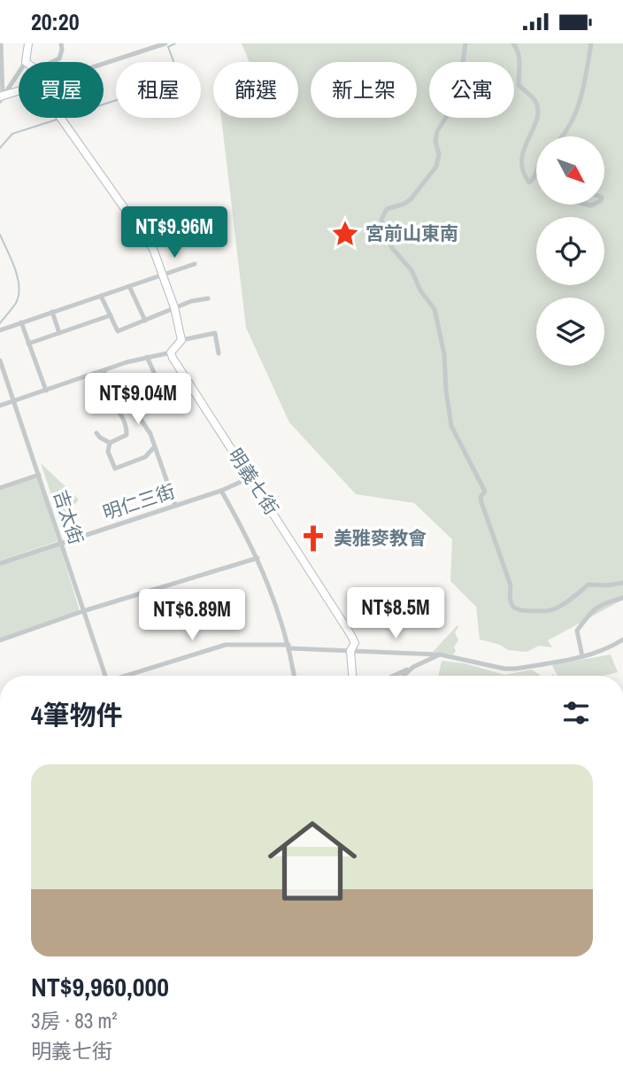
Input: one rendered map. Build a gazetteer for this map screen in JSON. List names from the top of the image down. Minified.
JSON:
{"streets":{"street":["明義七街","明仁三街","吉太街"]},"crossings":[["明義七街","明仁三街"],["明仁三街","吉太街"]],"places":{"place":["宮前山東南"],"church":["美雅麥教會"]},"north":"bottom right","page":{"status":"20:20","chip":["買屋","租屋","篩選","新上架","公寓"],"price":["NT$9.96M","NT$9.04M","NT$8.5M","NT$6.89M"],"heading":"4筆物件","list":[{"name":"NT$9,960,000","note":"3房 · 83 m² · 明義七街"}]}}
